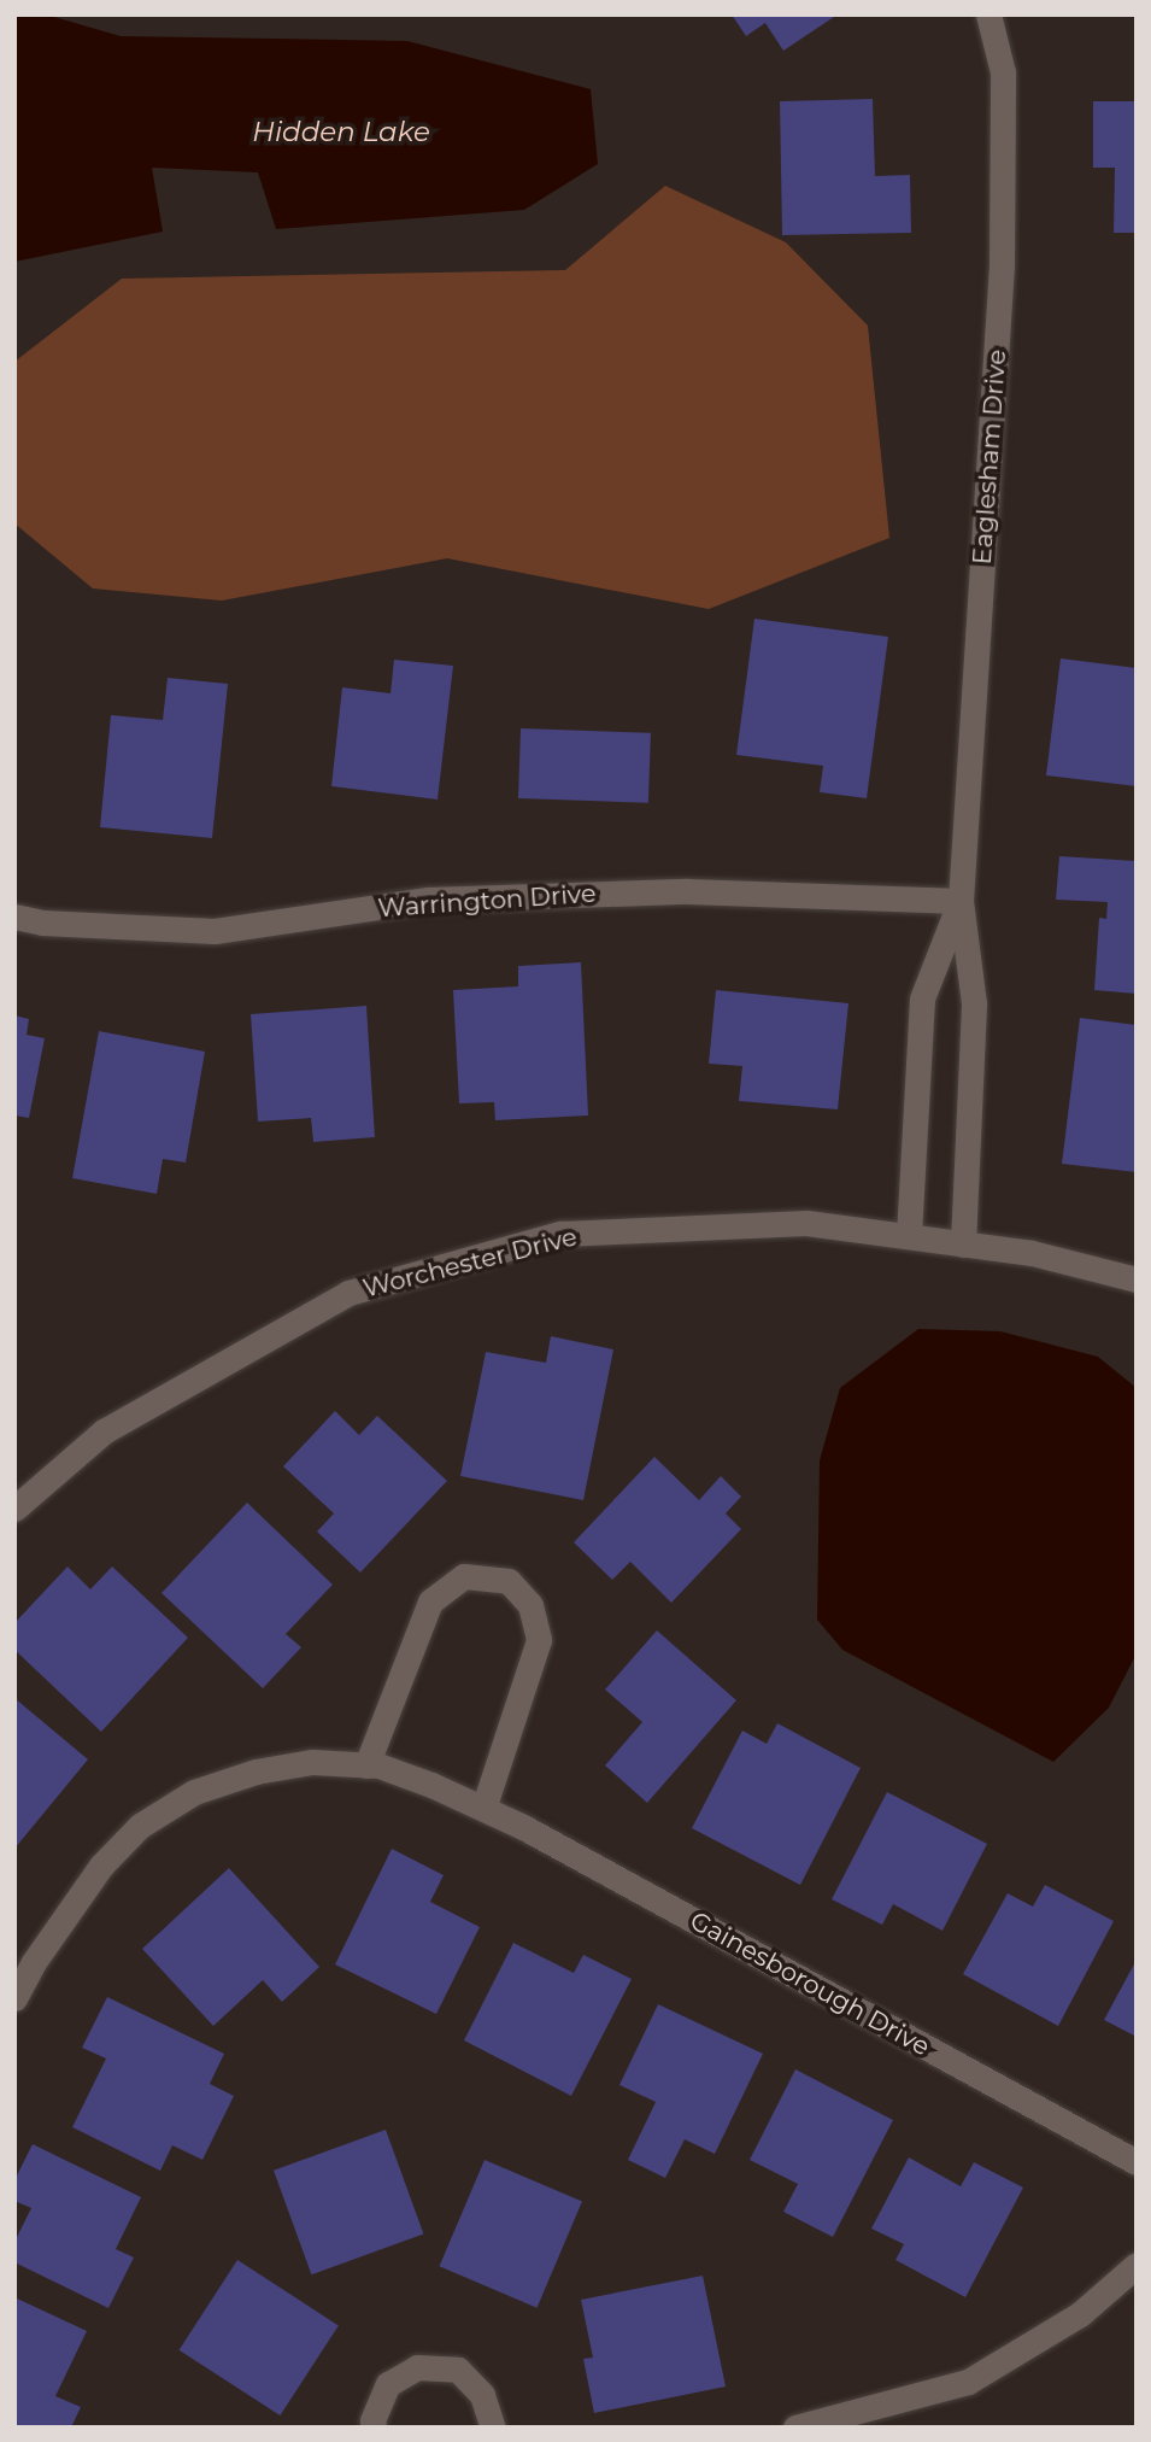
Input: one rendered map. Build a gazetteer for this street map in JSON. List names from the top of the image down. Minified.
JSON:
{"streets":{"street":["Eaglesham Drive","Warrington Drive","Worchester Drive","Gainesborough Drive"]},"crossings":[["Eaglesham Drive","Warrington Drive"],["Eaglesham Drive","Worchester Drive"]],"water":["Hidden Lake"]}
